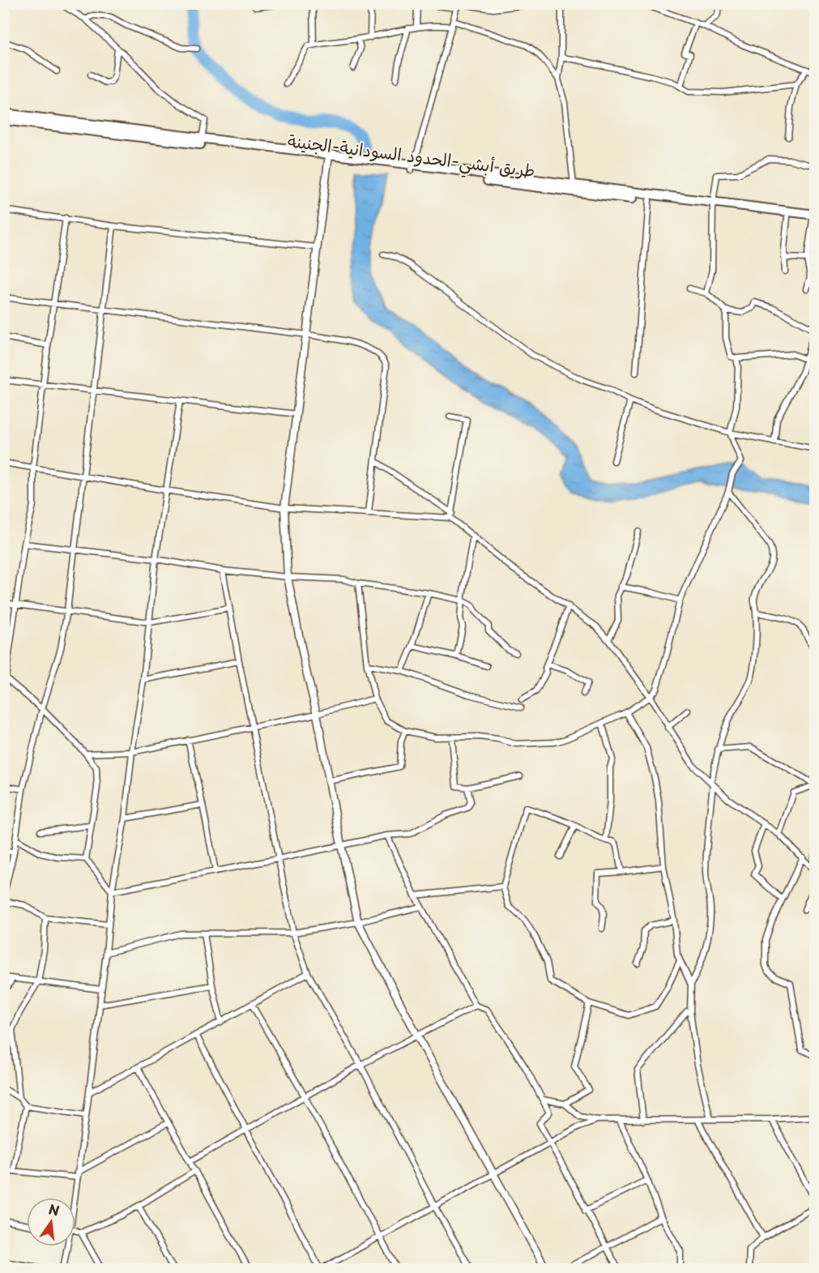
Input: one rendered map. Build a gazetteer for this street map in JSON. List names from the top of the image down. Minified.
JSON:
{"streets":{"highway":["طريق أبشي-الحدود السودانية-الجنينة"]},"north":"top"}
